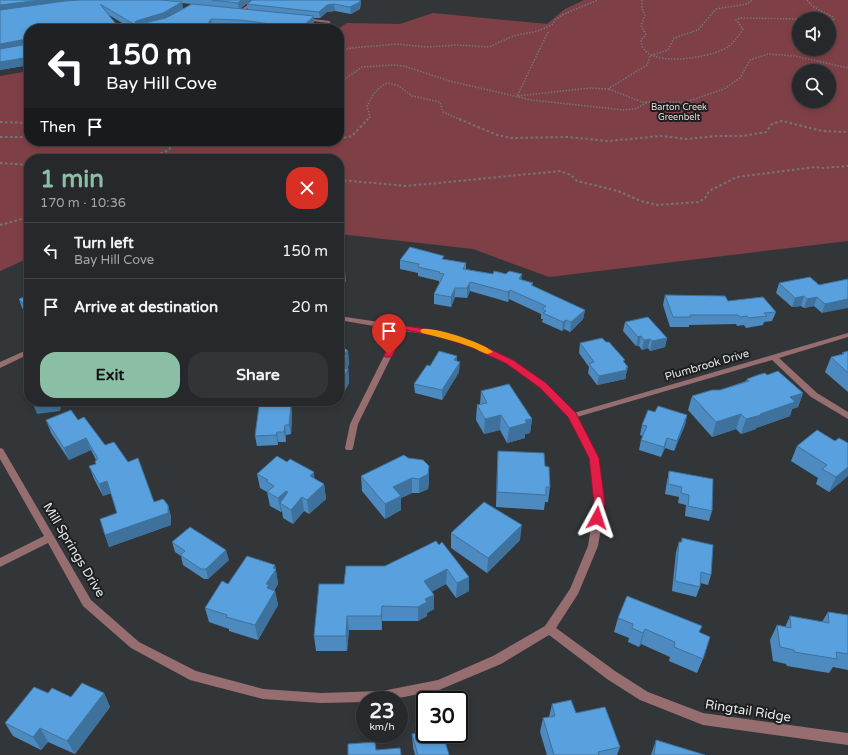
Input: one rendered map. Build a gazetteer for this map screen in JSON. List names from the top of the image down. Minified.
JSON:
{"streets":{"street":["Plumbrook Drive","Mill Springs Drive","Ringtail Ridge"]},"crossings":[["Mill Springs Drive","Ringtail Ridge"]],"parks":["Barton Creek Greenbelt"],"page":{"turn":["150 m","Bay Hill Cove"],"then":"Then","heading":["1 min","170 m · 10:36"],"list":[{"name":"Turn left","note":"Bay Hill Cove","value":"150 m"},{"name":"Arrive at destination","value":"20 m"}],"buttons":["Exit","Share"],"speed":"23 km/h","limit":"30"}}
